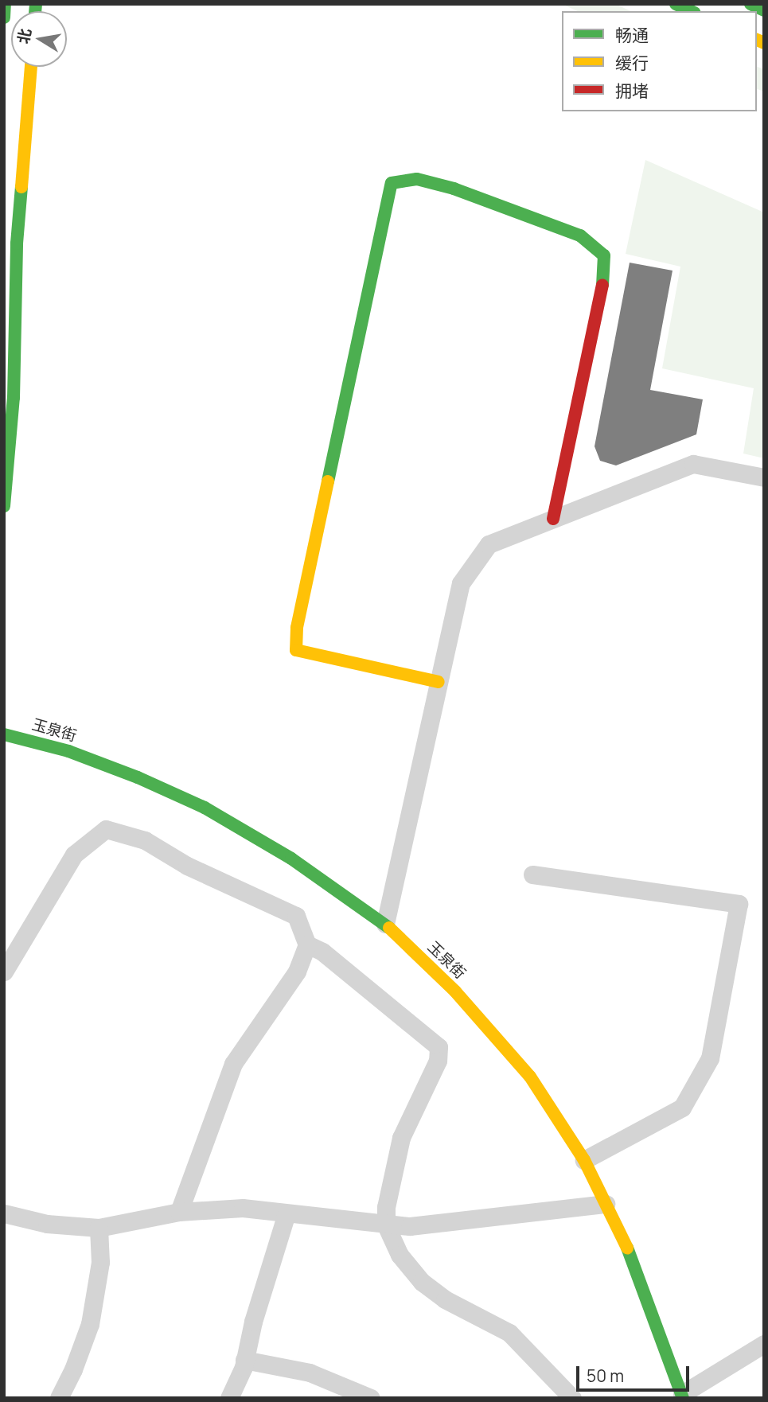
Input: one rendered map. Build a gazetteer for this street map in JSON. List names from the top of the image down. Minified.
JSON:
{"streets":{"main road":["玉泉街"]},"legend":["畅通","缓行","拥堵"],"scale_bar":"50 m","north":"left"}
